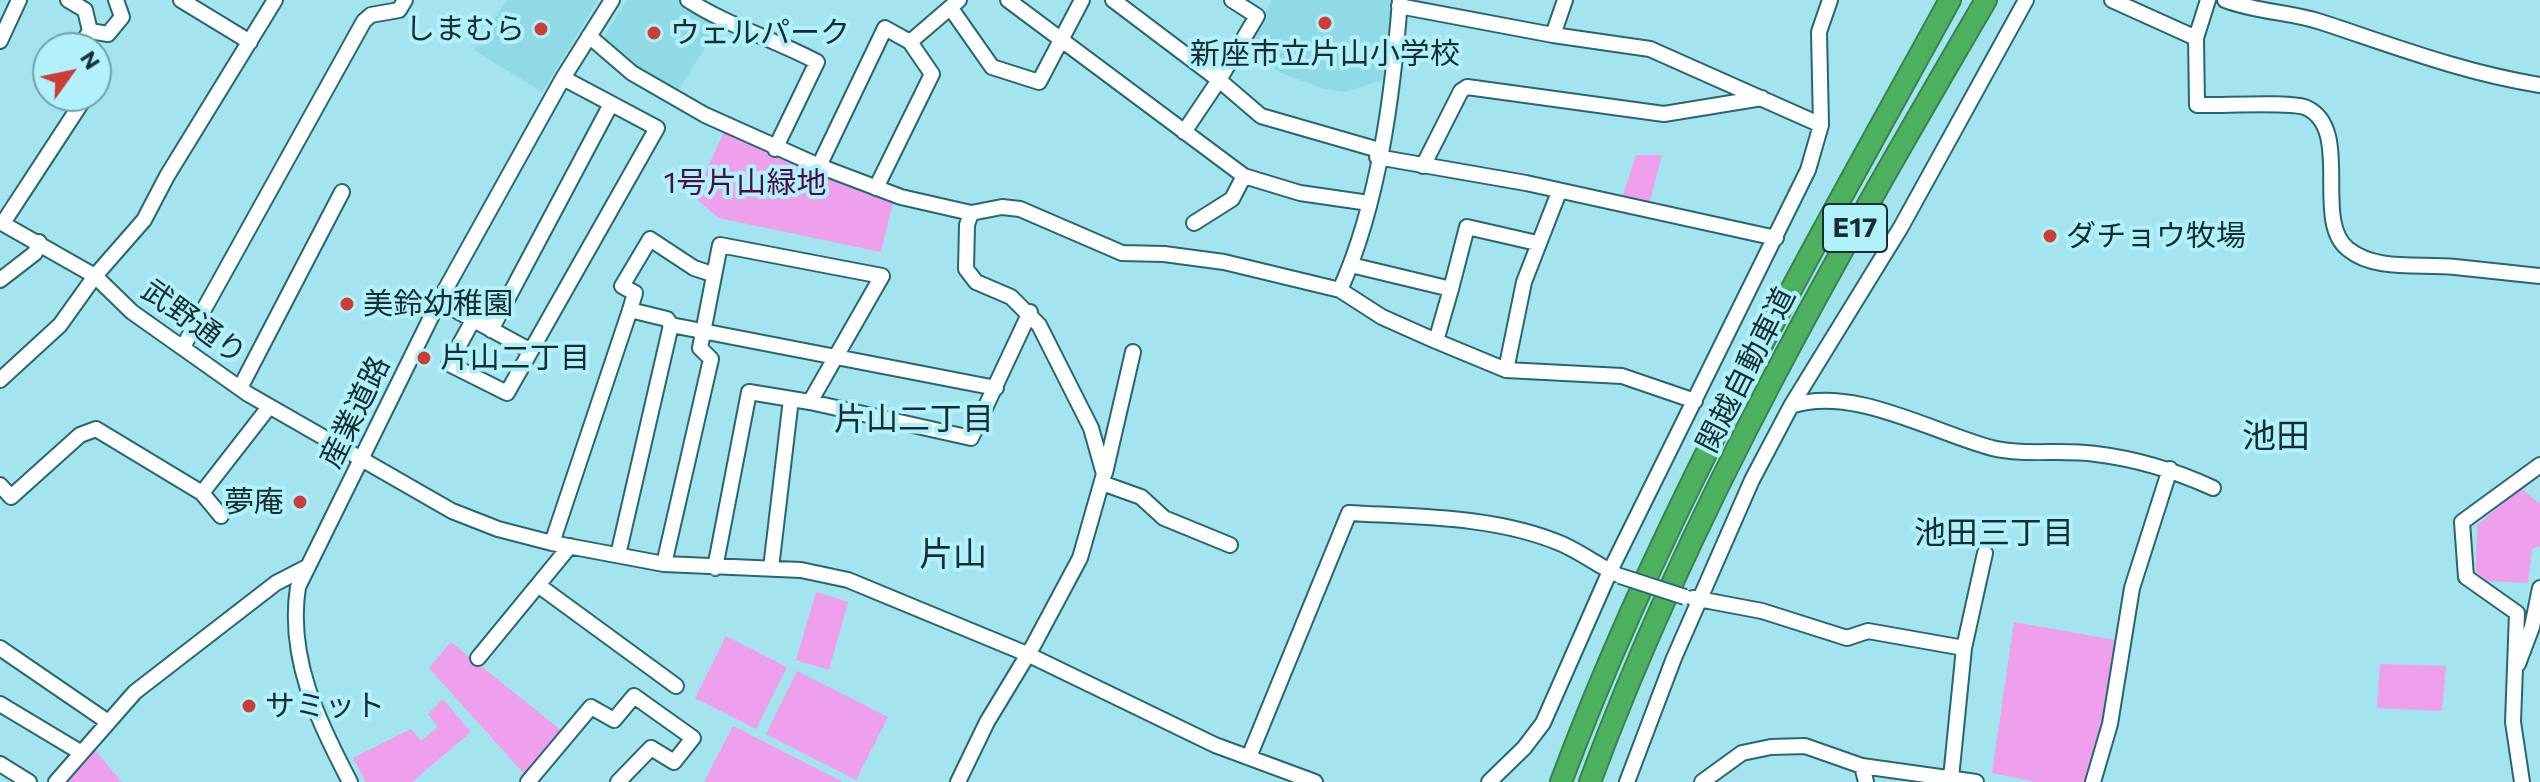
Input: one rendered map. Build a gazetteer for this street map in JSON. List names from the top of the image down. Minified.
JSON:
{"streets":{"highway":["E17","関越自動車道"],"street":["武野通り","産業道路"]},"crossings":[["武野通り","産業道路"]],"districts":["片山二丁目","池田","池田三丁目","片山"],"parks":["1号片山緑地"],"places":["新座市立片山小学校","しまむら","ウェルパーク","ダチョウ牧場","美鈴幼稚園","片山二丁目","夢庵","サミット"],"north":"top right"}
